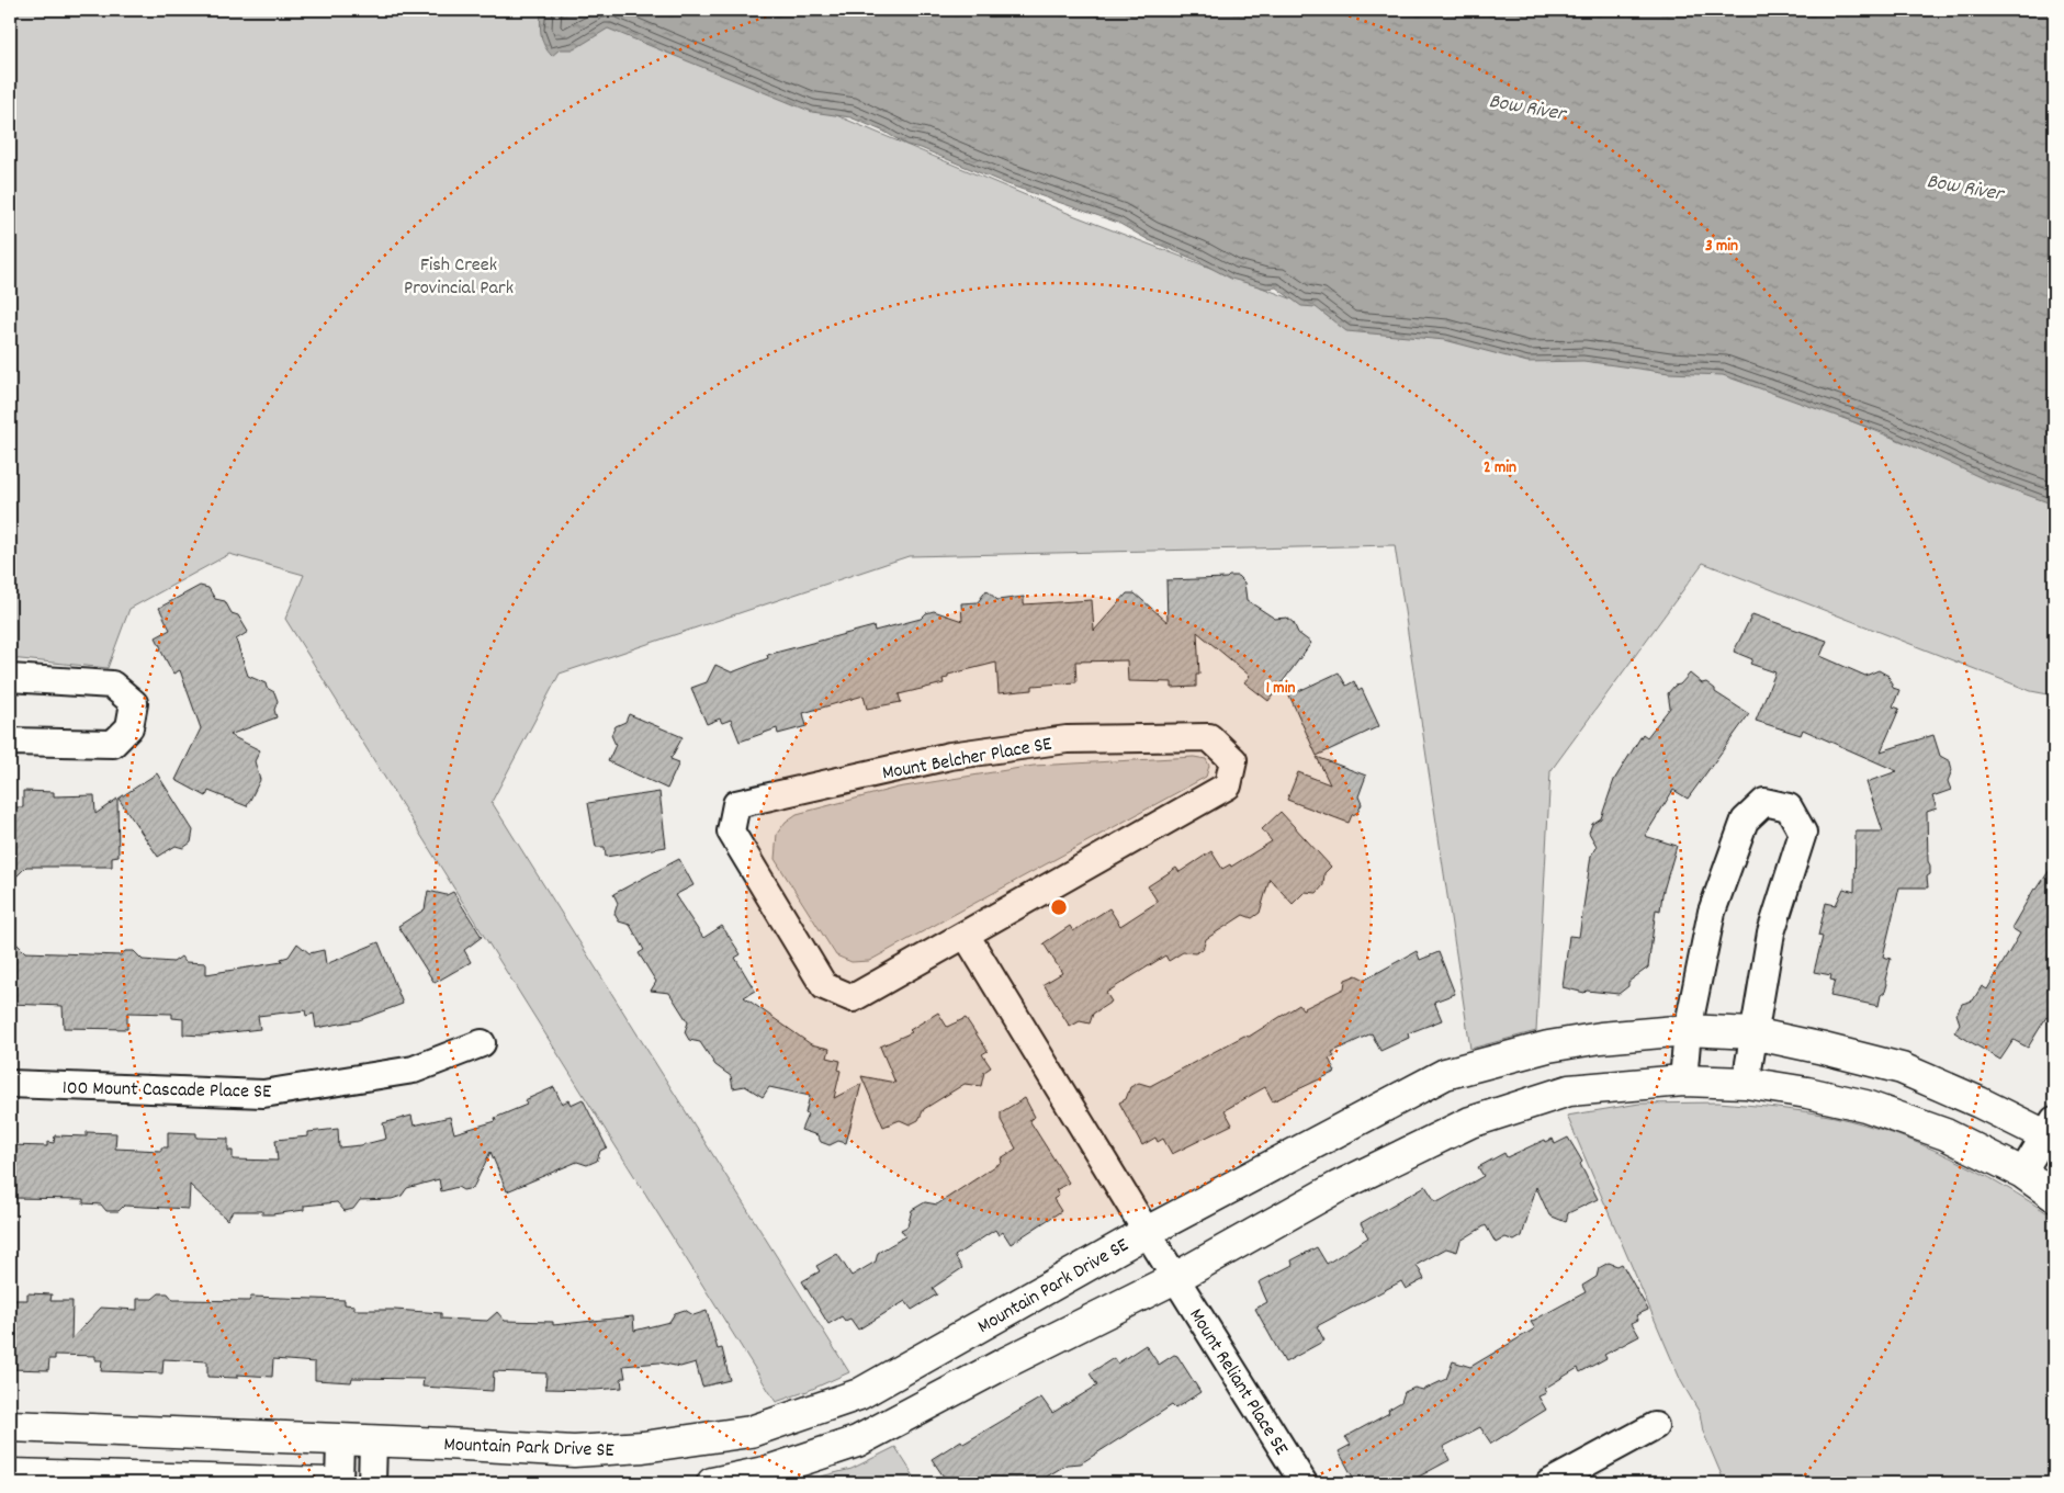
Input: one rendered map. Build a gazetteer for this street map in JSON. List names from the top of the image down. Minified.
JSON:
{"streets":{"street":["Mount Belcher Place SE","100 Mount Cascade Place SE","Mountain Park Drive SE","Mount Reliant Place SE"]},"crossings":[["Mountain Park Drive SE","Mount Reliant Place SE"]],"water":["Bow River"],"parks":["Fish Creek Provincial Park"],"rings":["3 min","2 min","1 min"]}
